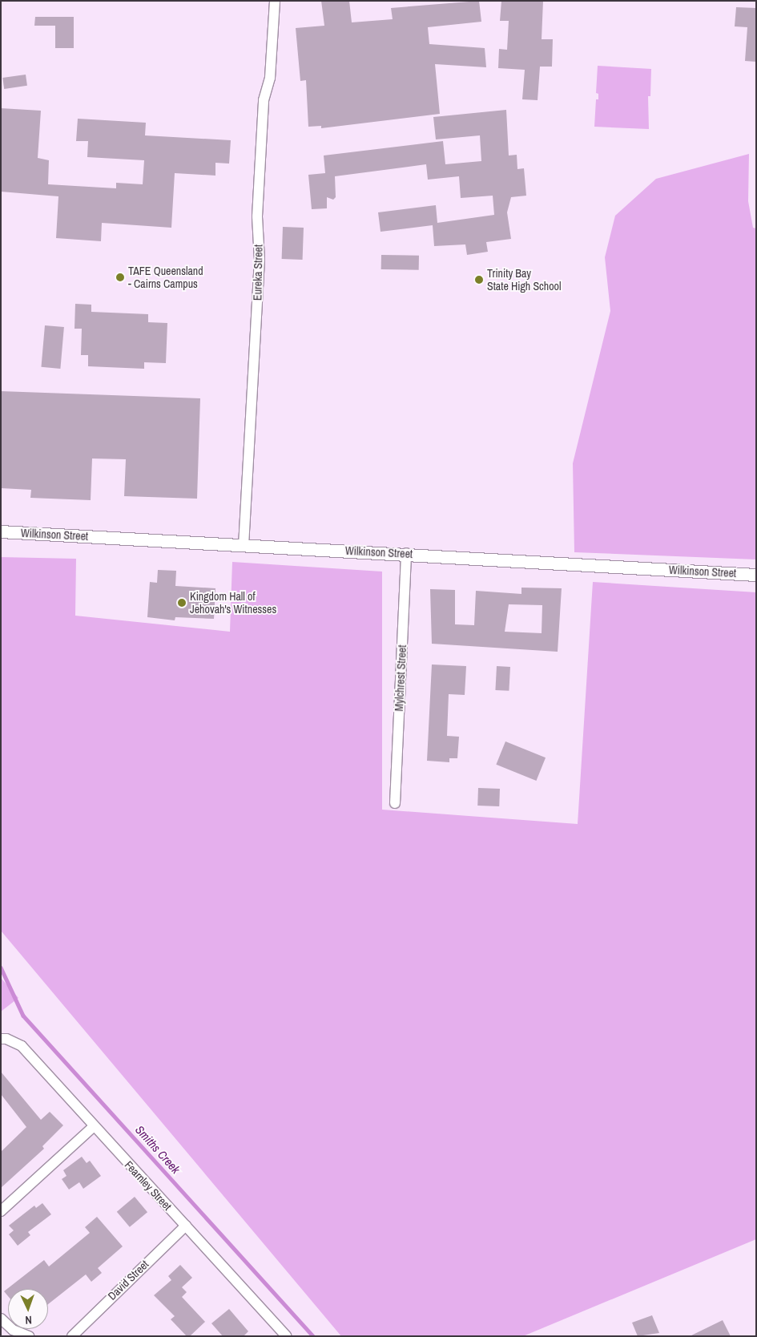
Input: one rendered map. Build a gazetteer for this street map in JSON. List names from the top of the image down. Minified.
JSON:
{"streets":{"street":["Eureka Street","Wilkinson Street","Mylchrest Street","Fearnley Street","David Street"]},"crossings":[["Eureka Street","Wilkinson Street"],["Wilkinson Street","Mylchrest Street"],["Fearnley Street","David Street"]],"water":["Smiths Creek"],"places":["TAFE Queensland - Cairns Campus","Trinity Bay State High School","Kingdom Hall of Jehovah's Witnesses"],"north":"bottom"}
